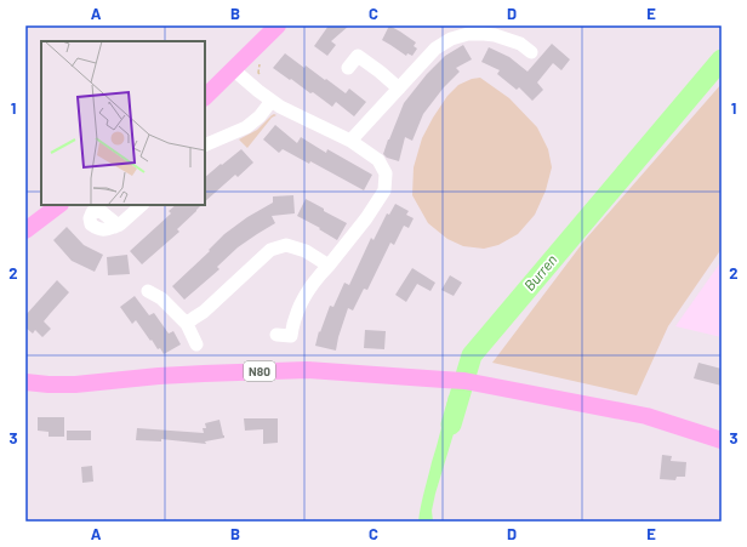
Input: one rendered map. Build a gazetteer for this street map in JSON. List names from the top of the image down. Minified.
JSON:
{"streets":{"main road":["N80"]},"water":["Burren"],"grid":{"columns":["A","B","C","D","E"],"rows":["1","2","3"]}}
